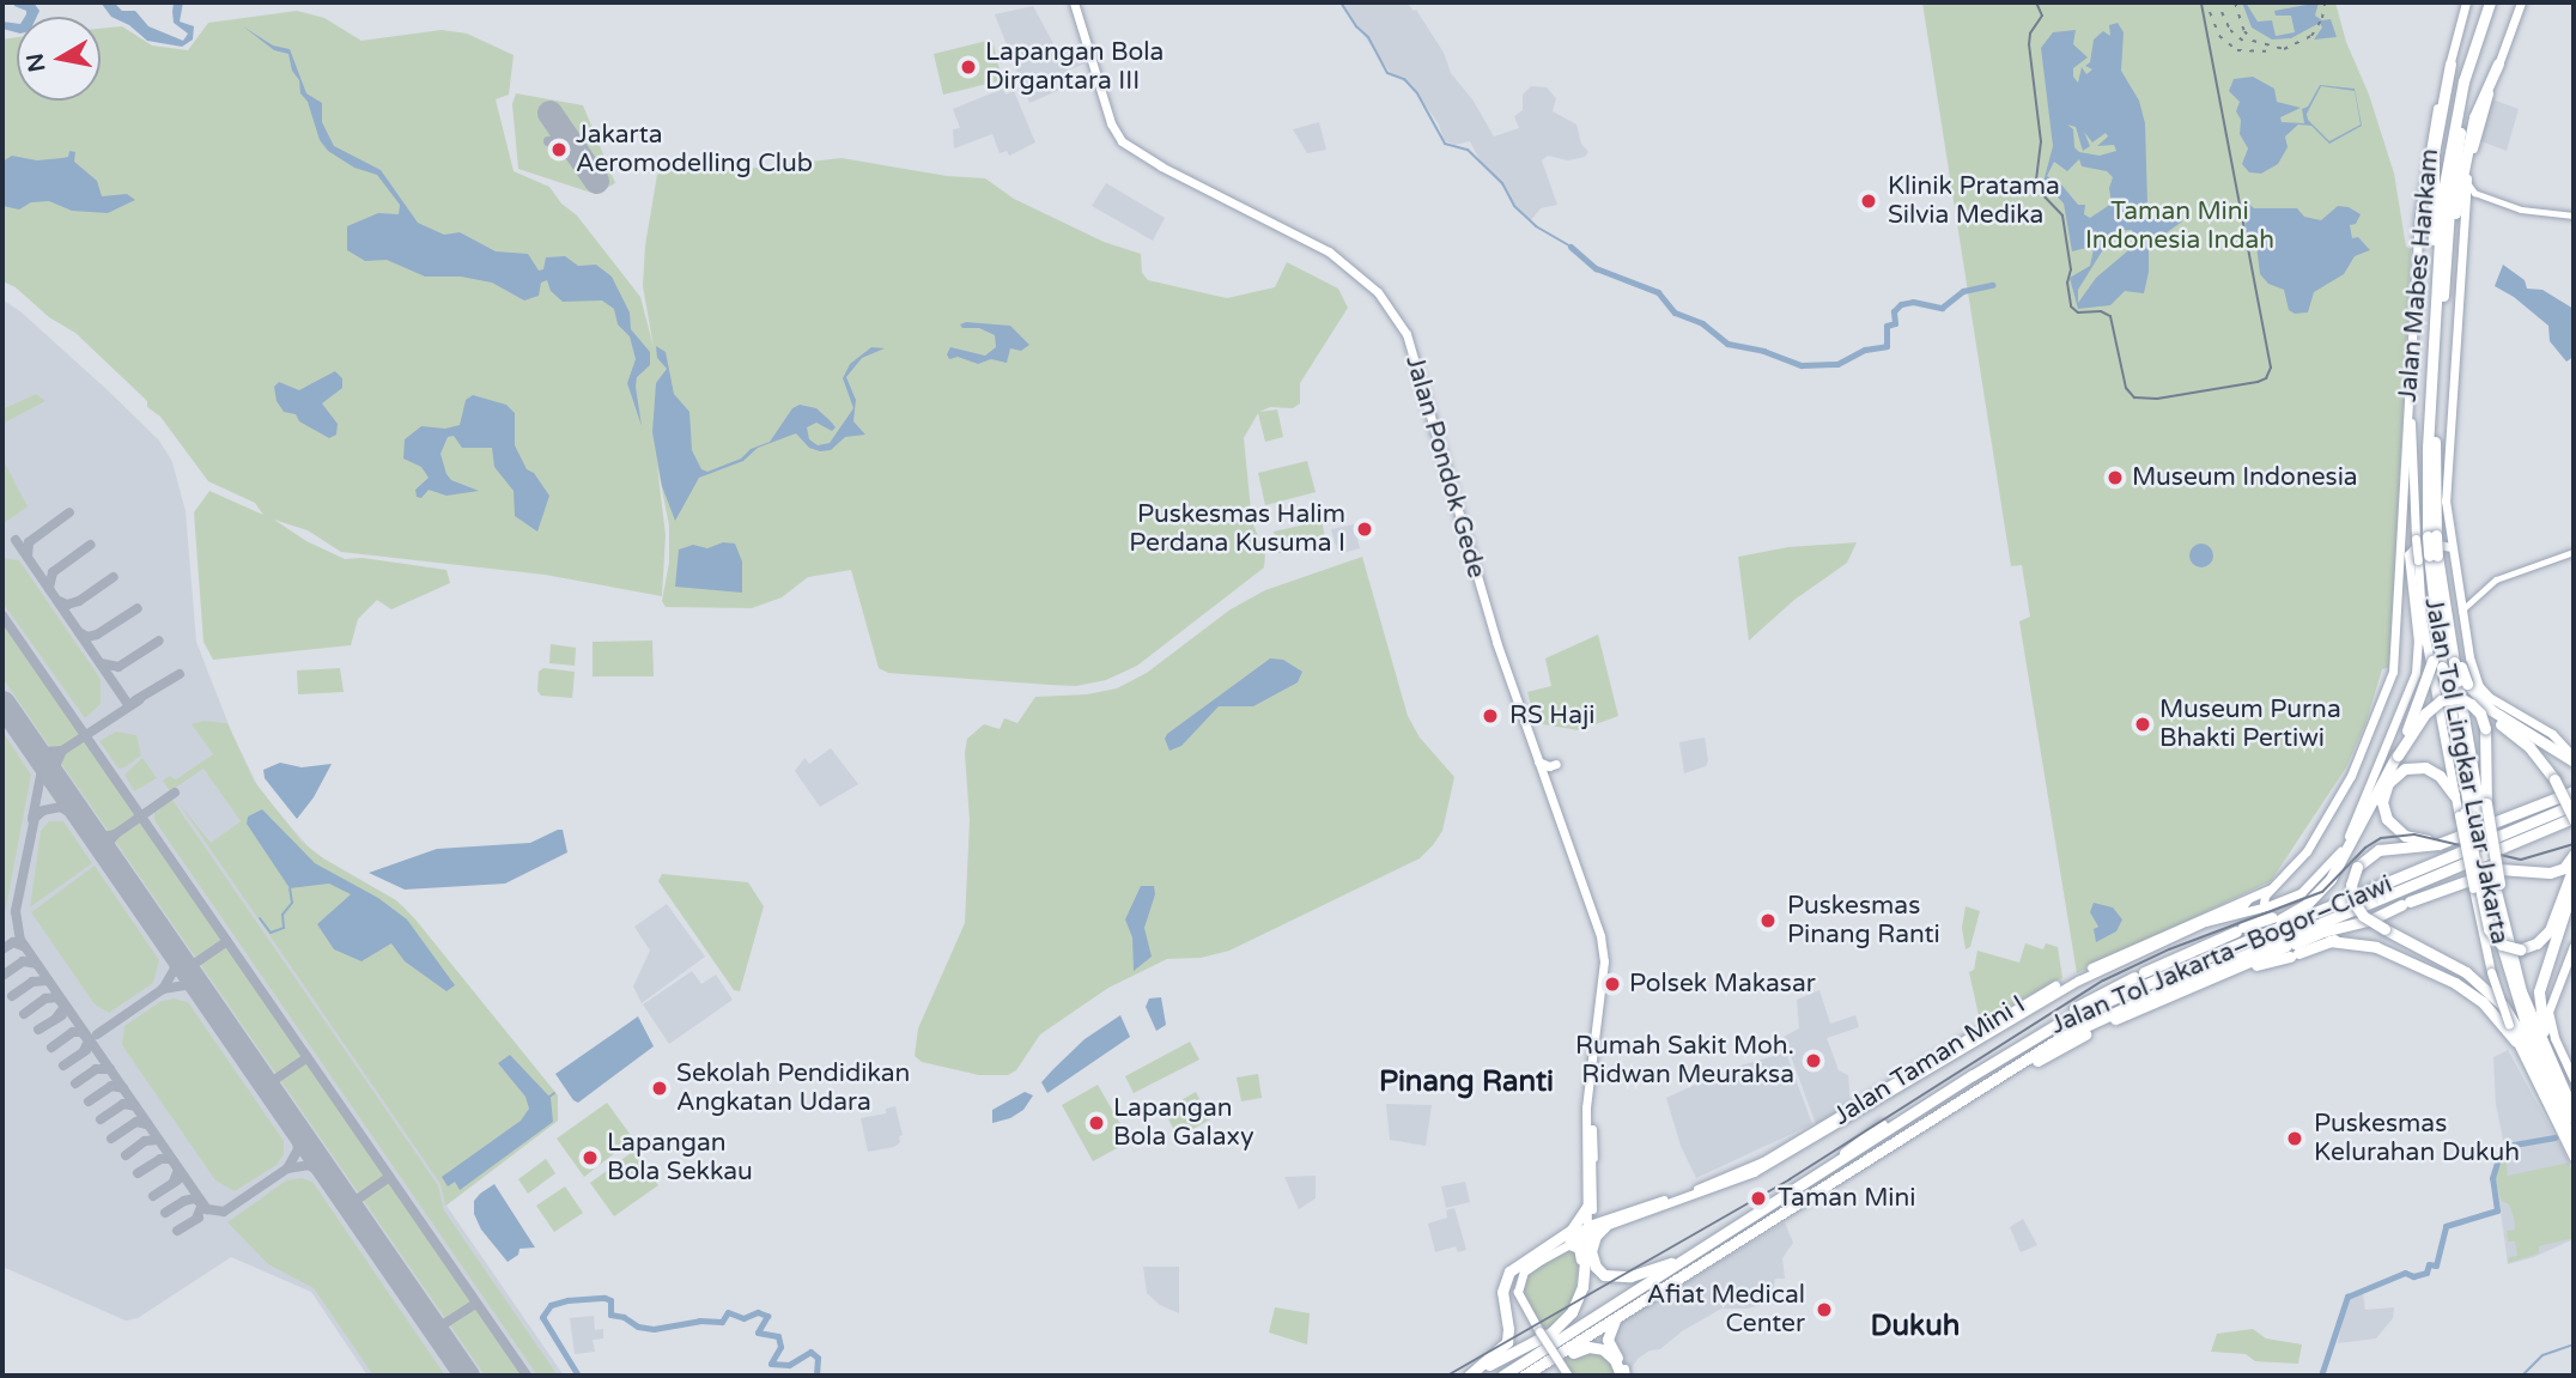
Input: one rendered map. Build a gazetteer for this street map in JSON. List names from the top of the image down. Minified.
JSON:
{"streets":{"highway":["Jalan Tol Lingkar Luar Jakarta","Jalan Tol Jakarta–Bogor–Ciawi"],"main road":["Jalan Mabes Hankam","Jalan Pondok Gede","Jalan Taman Mini I"]},"crossings":[["Jalan Mabes Hankam","Jalan Tol Lingkar Luar Jakarta"],["Jalan Mabes Hankam","Jalan Taman Mini I"],["Jalan Pondok Gede","Jalan Taman Mini I"]],"districts":["Pinang Ranti","Dukuh"],"parks":["Taman Mini Indonesia Indah"],"places":["Lapangan Bola Dirgantara III","Jakarta Aeromodelling Club","Klinik Pratama Silvia Medika","Museum Indonesia","Puskesmas Halim Perdana Kusuma I","RS Haji","Museum Purna Bhakti Pertiwi","Puskesmas Pinang Ranti","Polsek Makasar","Rumah Sakit Moh. Ridwan Meuraksa","Sekolah Pendidikan Angkatan Udara","Lapangan Bola Galaxy","Puskesmas Kelurahan Dukuh","Lapangan Bola Sekkau","Taman Mini","Afiat Medical Center"],"north":"left"}
